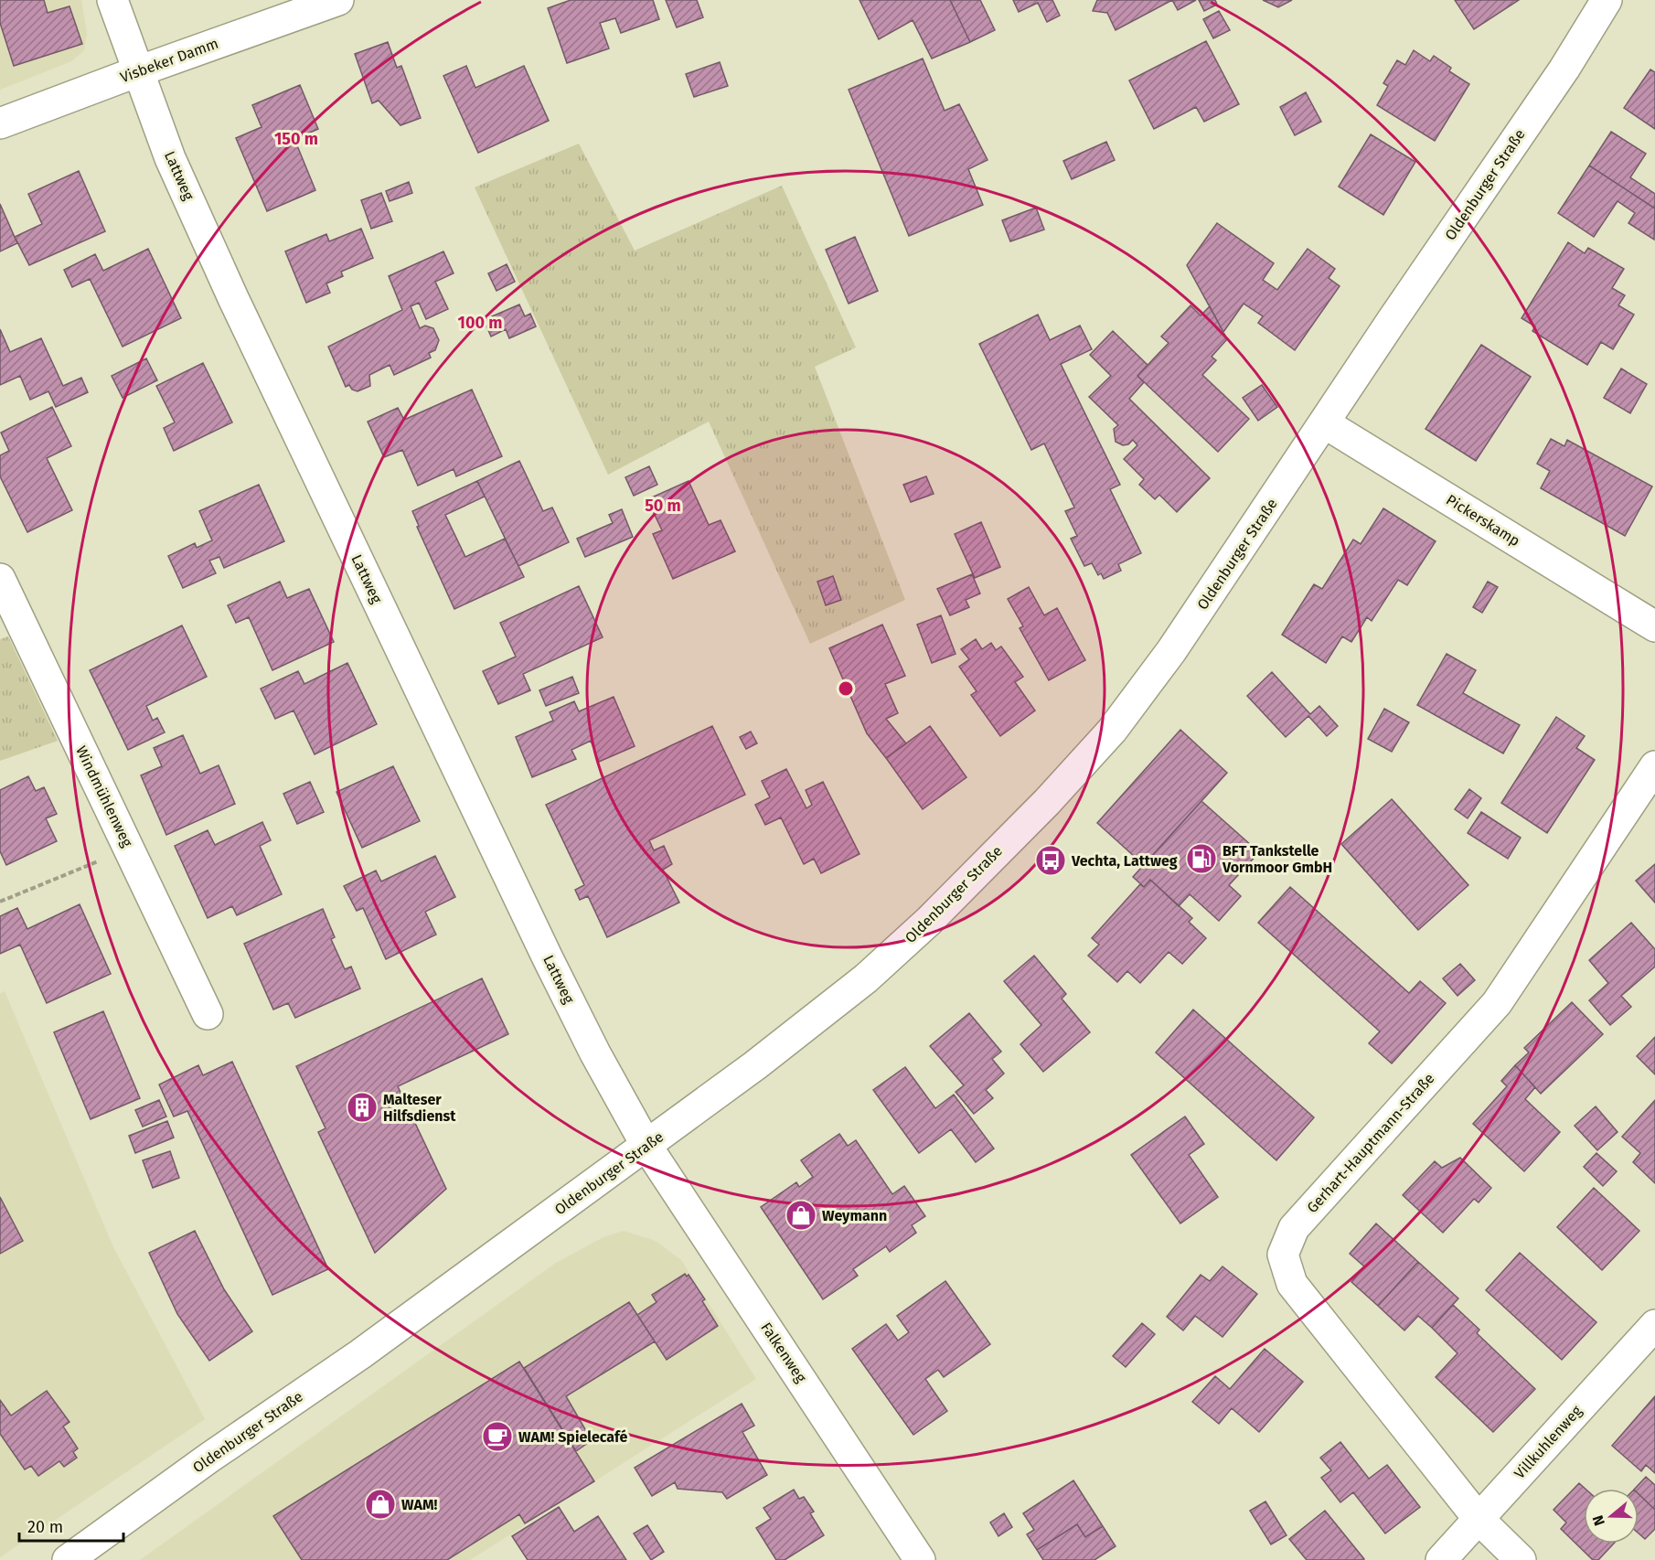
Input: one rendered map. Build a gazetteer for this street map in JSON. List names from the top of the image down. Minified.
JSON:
{"streets":{"street":["Visbeker Damm","Lattweg","Oldenburger Straße","Pickerskamp","Windmühlenweg","Gerhart-Hauptmann-Straße","Falkenweg","Villkuhlenweg"]},"crossings":[["Visbeker Damm","Lattweg"],["Lattweg","Oldenburger Straße"],["Lattweg","Falkenweg"],["Oldenburger Straße","Pickerskamp"],["Oldenburger Straße","Falkenweg"],["Gerhart-Hauptmann-Straße","Villkuhlenweg"]],"places":{"fuel station":["BFT Tankstelle Vornmoor GmbH"],"bus stop":["Vechta, Lattweg"],"building":["Malteser Hilfsdienst"],"shop":["Weymann","WAM!"],"cafe":["WAM! Spielecafé"]},"scale_bar":"20 m","north":"left","rings":["150 m","100 m","50 m"]}
